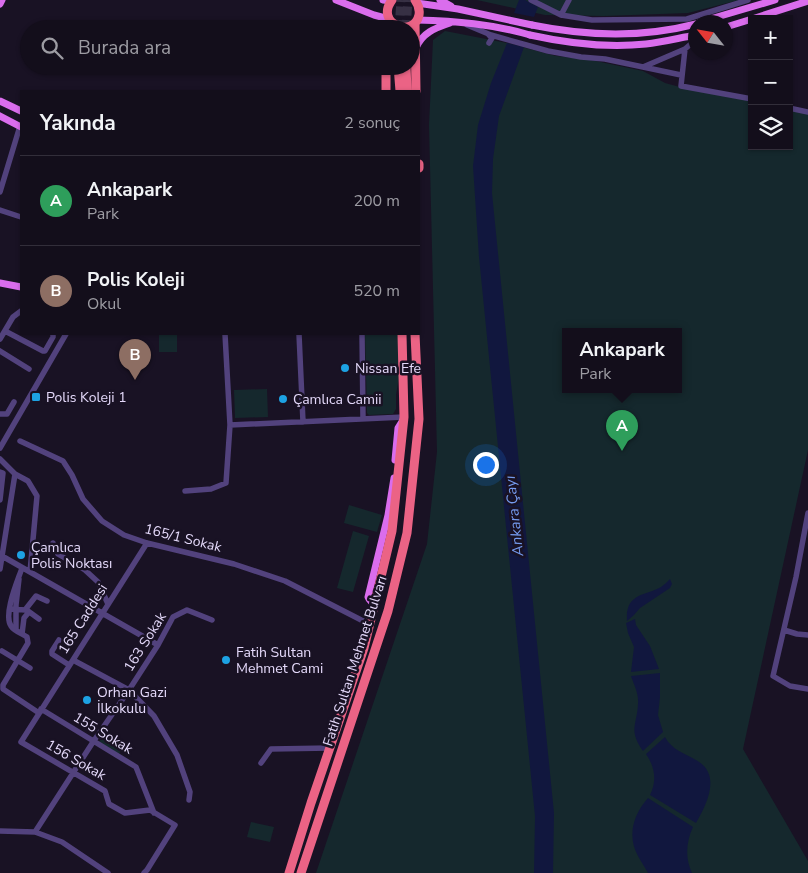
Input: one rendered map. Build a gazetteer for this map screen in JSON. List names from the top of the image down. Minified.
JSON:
{"streets":{"highway":["Fatih Sultan Mehmet Bulvarı"],"street":["165/1 Sokak","165 Caddesi","163 Sokak","155 Sokak","156 Sokak"]},"crossings":[["165/1 Sokak","165 Caddesi"],["165/1 Sokak","Fatih Sultan Mehmet Bulvarı"],["165 Caddesi","155 Sokak"],["165 Caddesi","156 Sokak"],["163 Sokak","155 Sokak"],["163 Sokak","156 Sokak"],["155 Sokak","156 Sokak"]],"water":["Ankara Çayı"],"places":{"other":["Nissan Efe","Çamlıca Camii","Çamlıca Polis Noktası","Fatih Sultan Mehmet Cami","Orhan Gazi İlkokulu"],"transit":["Polis Koleji 1"]},"north":"top left","page":{"map_buttons":["+","−"],"search":"Burada ara","heading":["Yakında","2 sonuç"],"list":[{"mark":"A","name":"Ankapark","note":"Park","value":"200 m"},{"mark":"B","name":"Polis Koleji","note":"Okul","value":"520 m"}],"popup":["Ankapark","Park"],"pins":["B","A"]}}
